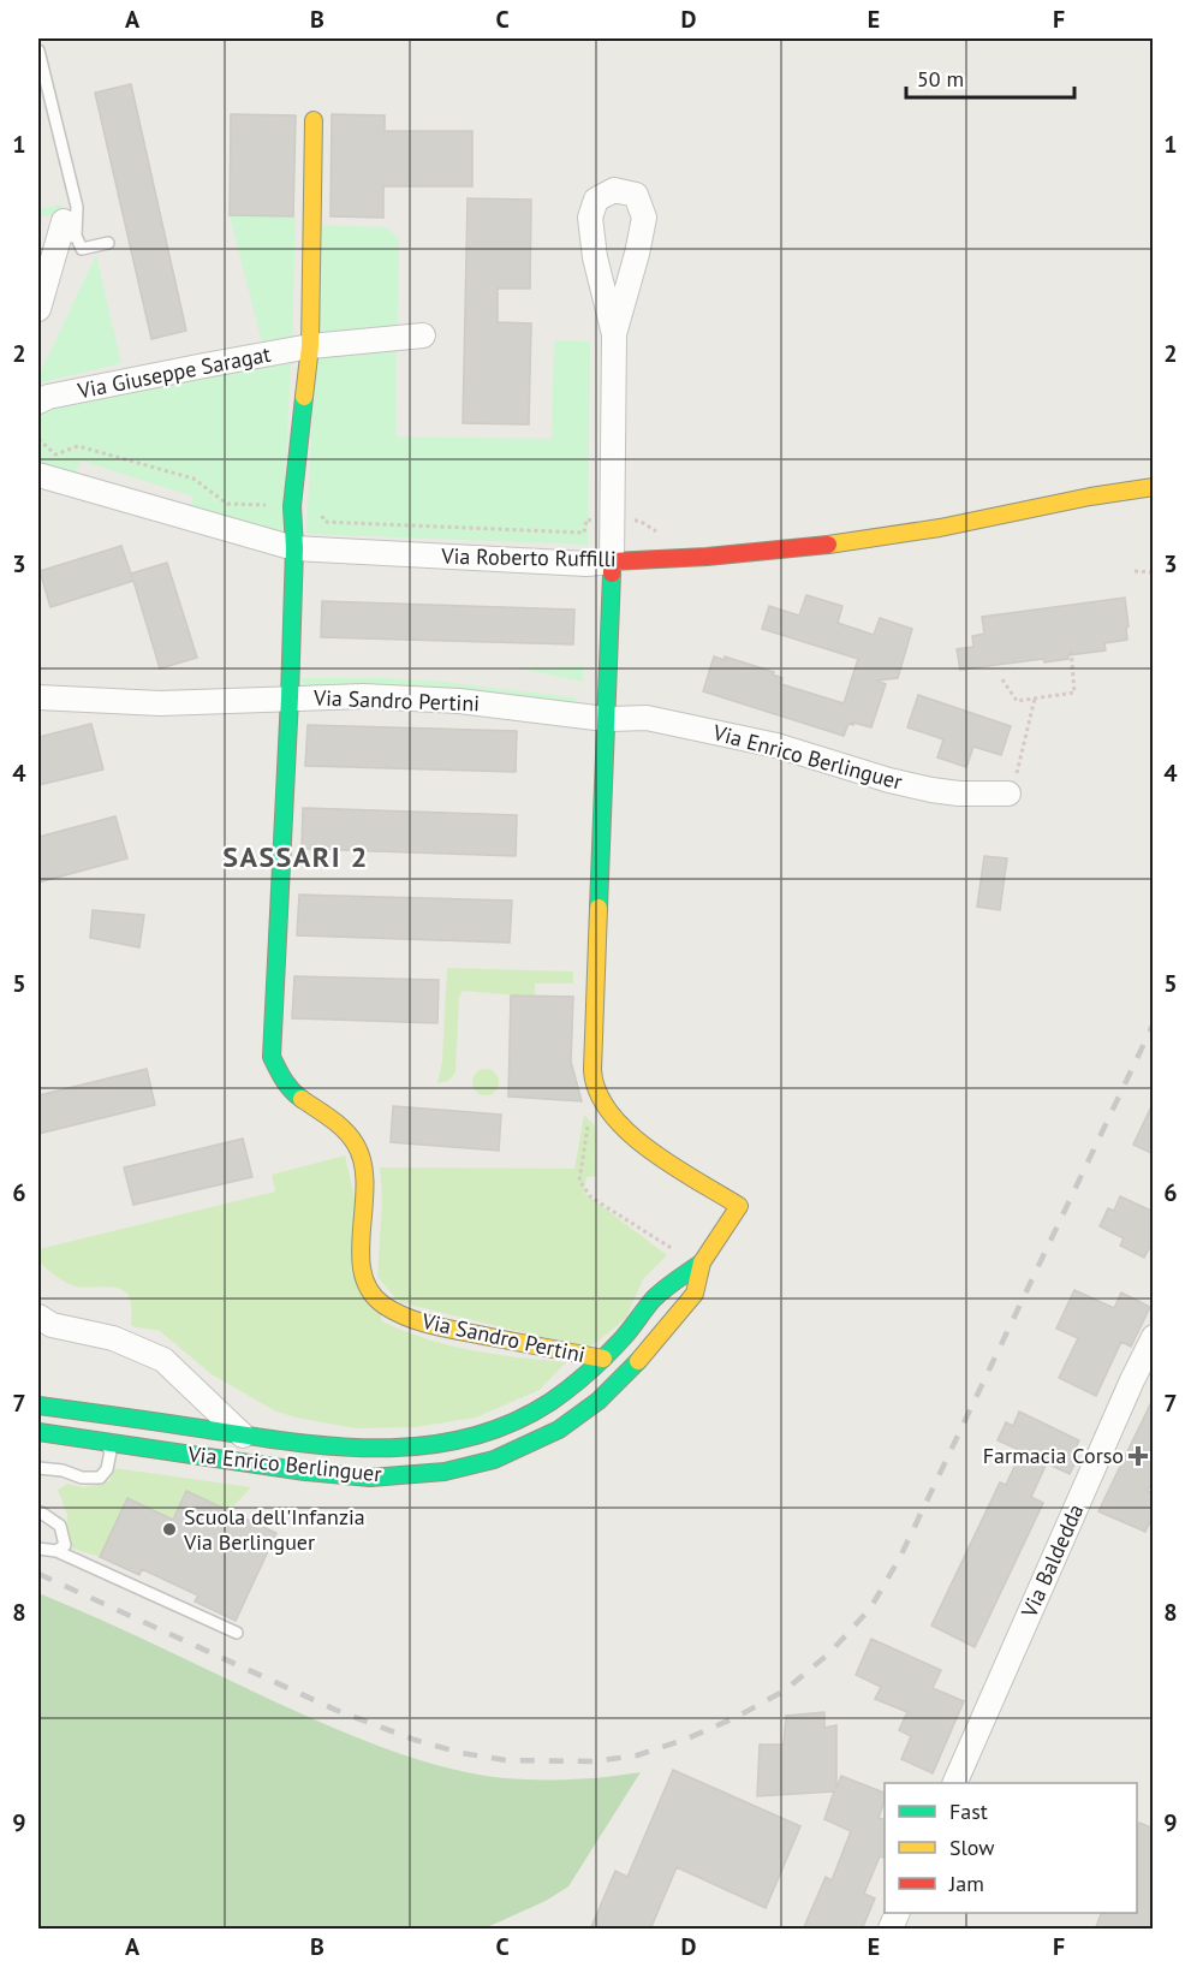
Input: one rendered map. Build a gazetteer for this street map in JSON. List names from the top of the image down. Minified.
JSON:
{"streets":{"street":["Via Giuseppe Saragat","Via Roberto Ruffilli","Via Sandro Pertini","Via Enrico Berlinguer","Via Baldedda"]},"crossings":[["Via Sandro Pertini","Via Enrico Berlinguer"]],"districts":["SASSARI 2"],"places":{"health":["Farmacia Corso"],"other":["Scuola dell'Infanzia Via Berlinguer"]},"legend":["Fast","Slow","Jam"],"scale_bar":"50 m","grid":{"columns":["A","B","C","D","E","F"],"rows":["1","2","3","4","5","6","7","8","9"]}}
